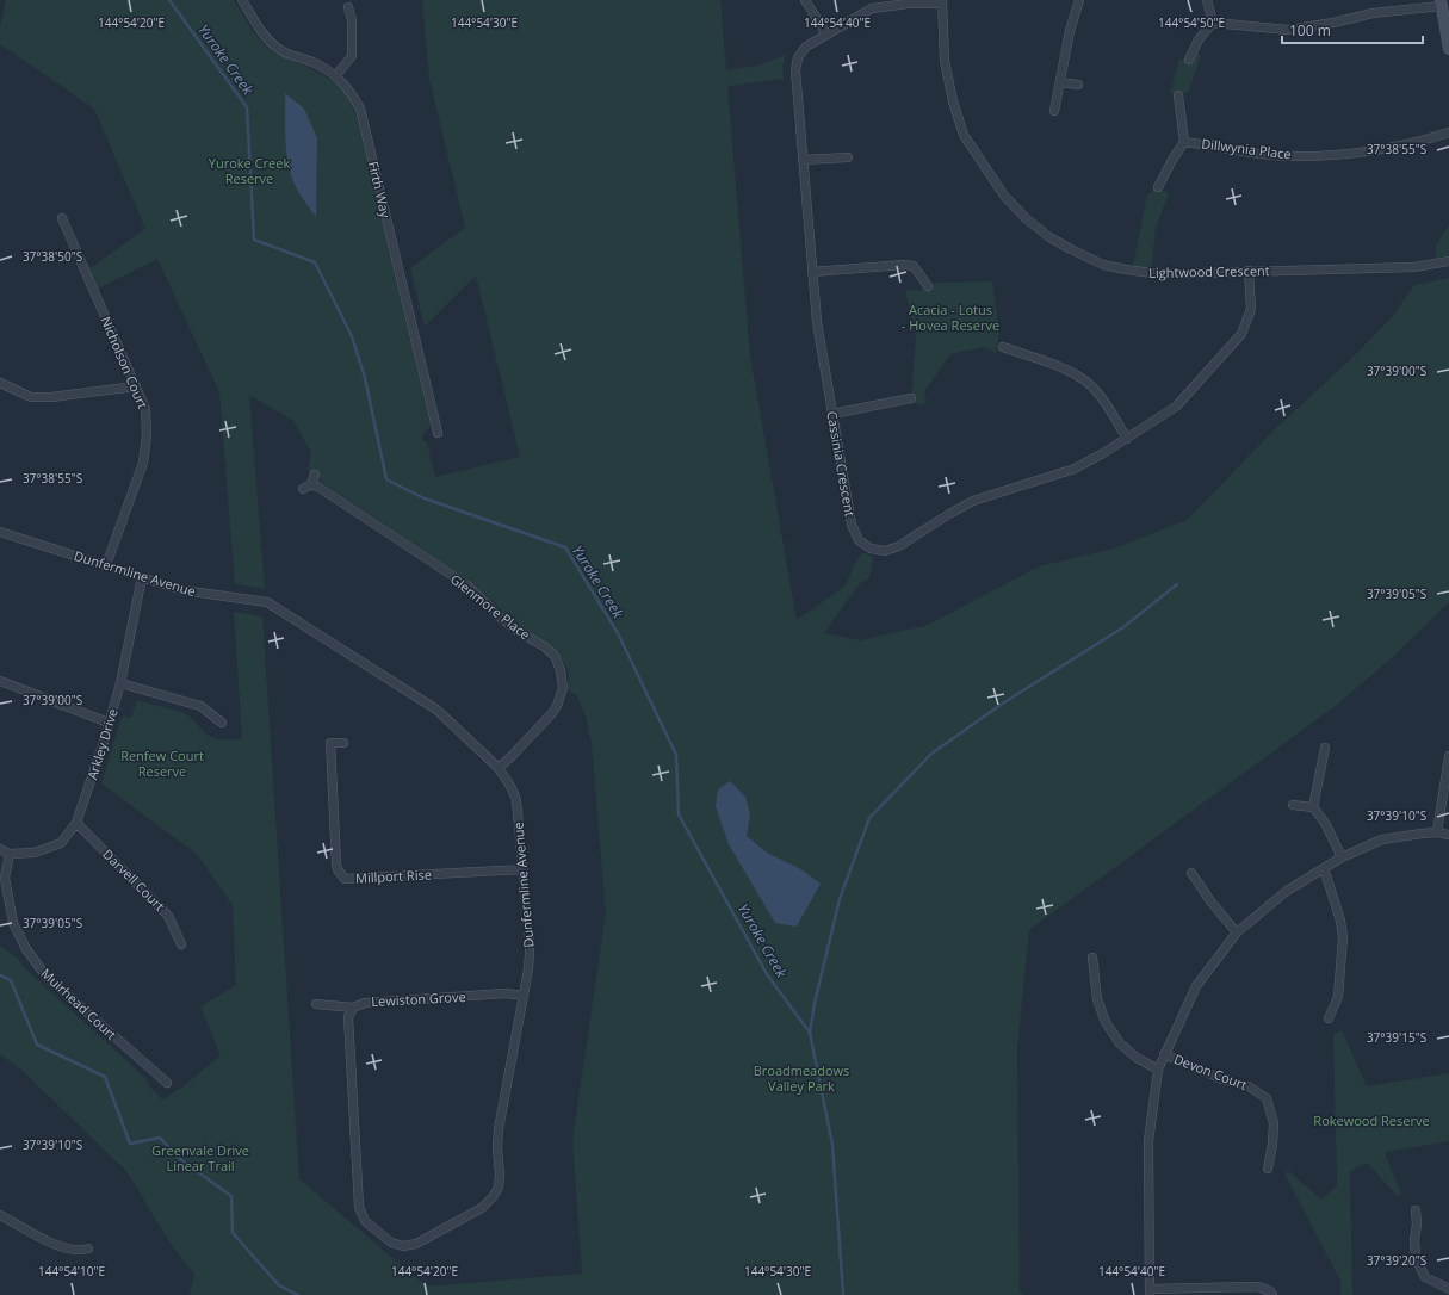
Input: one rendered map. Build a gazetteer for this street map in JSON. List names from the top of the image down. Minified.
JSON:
{"streets":{"street":["Dillwynia Place","Firth Way","Lightwood Crescent","Nicholson Court","Cassinia Crescent","Dunfermline Avenue","Glenmore Place","Arkley Drive","Millport Rise","Darvell Court","Lewiston Grove","Muirhead Court","Devon Court"]},"crossings":[["Lightwood Crescent","Cassinia Crescent"],["Nicholson Court","Dunfermline Avenue"],["Dunfermline Avenue","Glenmore Place"],["Dunfermline Avenue","Arkley Drive"],["Dunfermline Avenue","Millport Rise"],["Dunfermline Avenue","Lewiston Grove"],["Arkley Drive","Darvell Court"],["Arkley Drive","Muirhead Court"]],"water":["Yuroke Creek"],"parks":["Yuroke Creek Reserve","Acacia - Lotus - Hovea Reserve","Renfew Court Reserve","Broadmeadows Valley Park","Rokewood Reserve","Greenvale Drive Linear Trail"],"scale_bar":"100 m","coordinates":["144°54'20\"E","144°54'30\"E","144°54'40\"E","144°54'50\"E","37°38'55\"S","37°38'50\"S","37°39'00\"S","37°39'05\"S","37°39'10\"S","37°39'15\"S","37°39'20\"S","144°54'10\"E"]}
